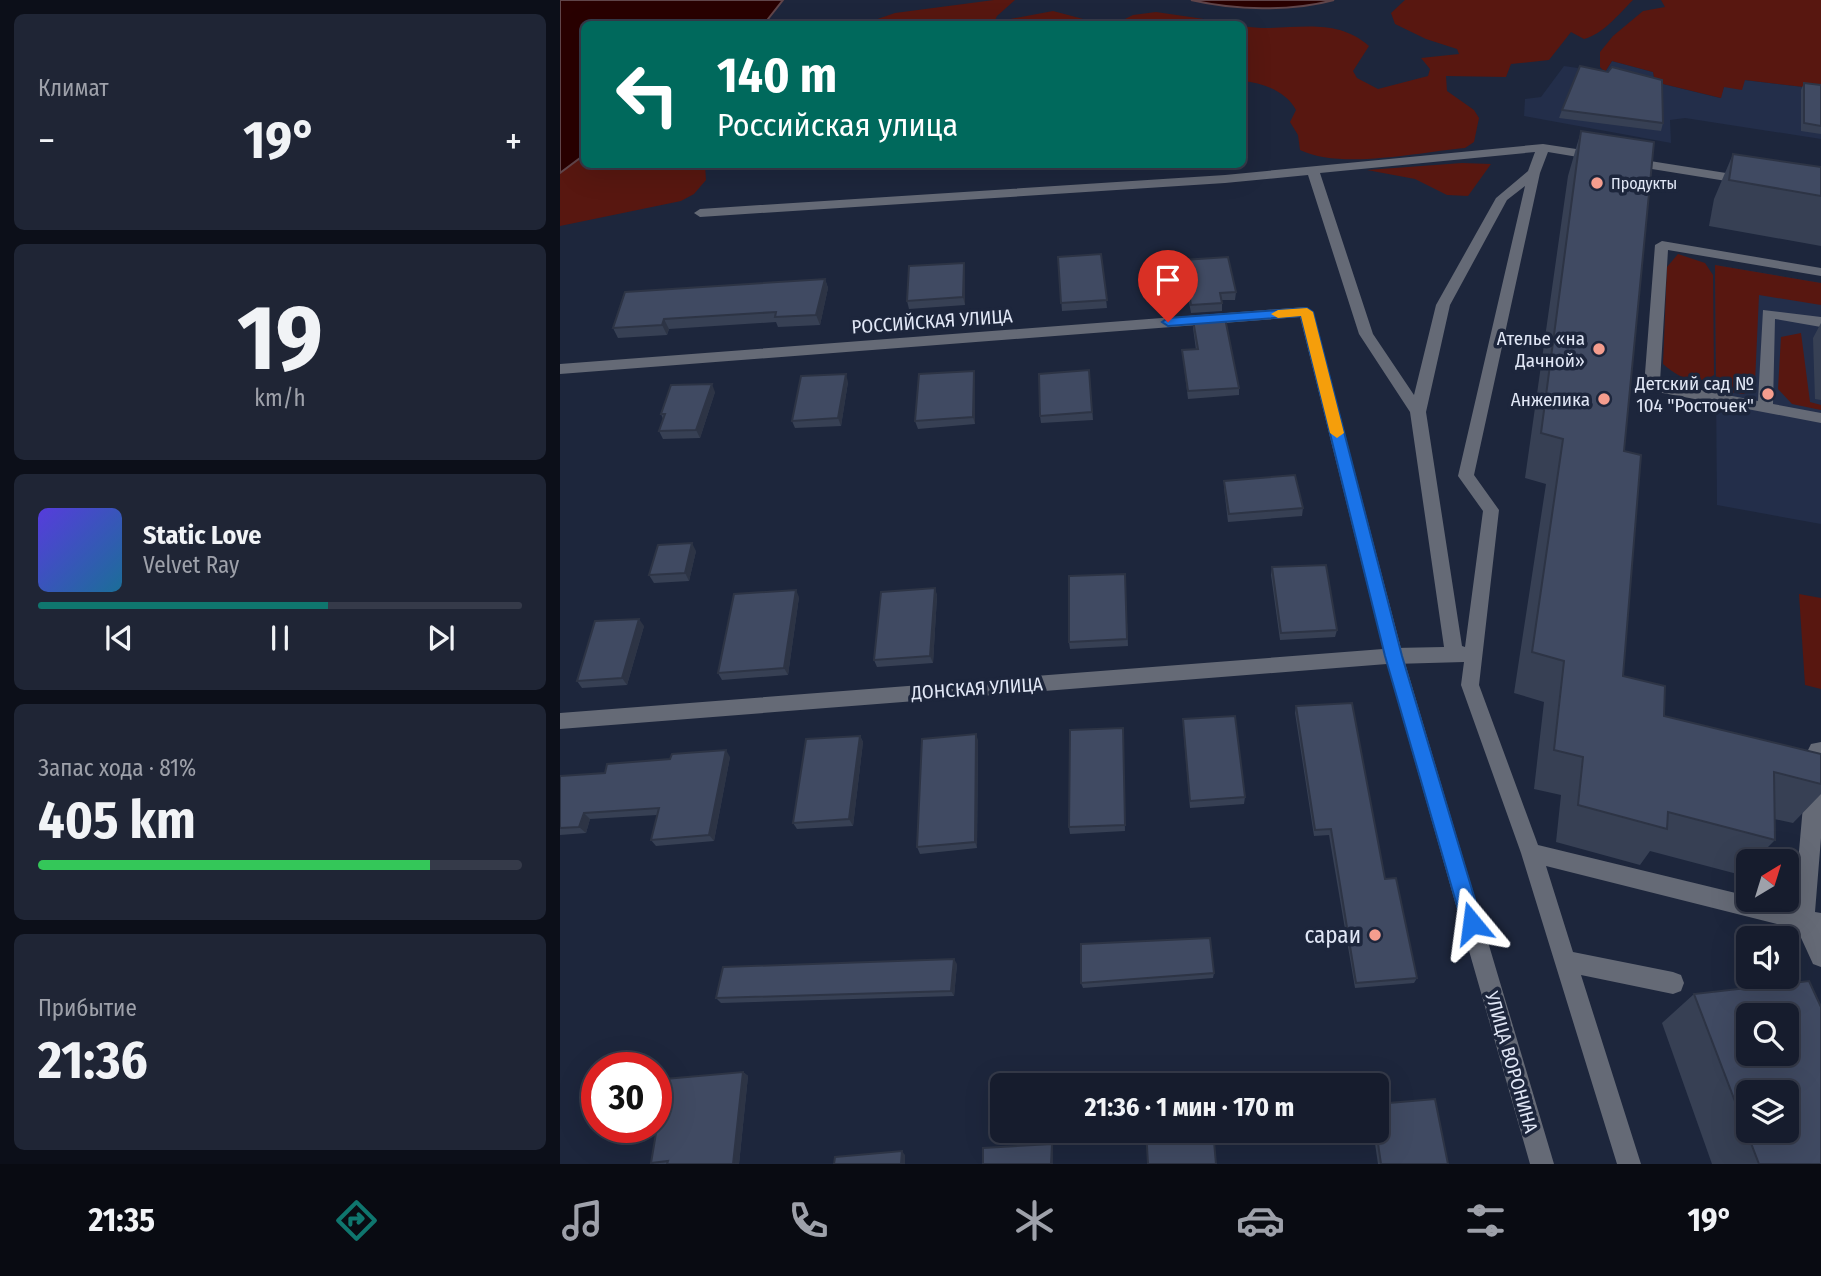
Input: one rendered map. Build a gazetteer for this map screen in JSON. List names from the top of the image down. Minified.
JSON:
{"streets":{"street":["РОССИЙСКАЯ УЛИЦА","ДОНСКАЯ УЛИЦА","УЛИЦА ВОРОНИНА"]},"crossings":[["РОССИЙСКАЯ УЛИЦА","УЛИЦА ВОРОНИНА"],["ДОНСКАЯ УЛИЦА","УЛИЦА ВОРОНИНА"]],"places":["Продукты","Ателье «на Дачной»","Детский сад № 104 \"Росточек\"","Анжелика","сараи"],"north":"top right","page":{"tile":["Климат",["19","km/h"],["Запас хода · 81%","405 km"],["Прибытие","21:36"]],"turn":["140 m","Российская улица"],"heat":["−","19°","+"],"song":["Static Love","Velvet Ray"],"limit":"30","trip":"21:36 · 1 мин · 170 m","tabs":["21:35","19°"]}}
